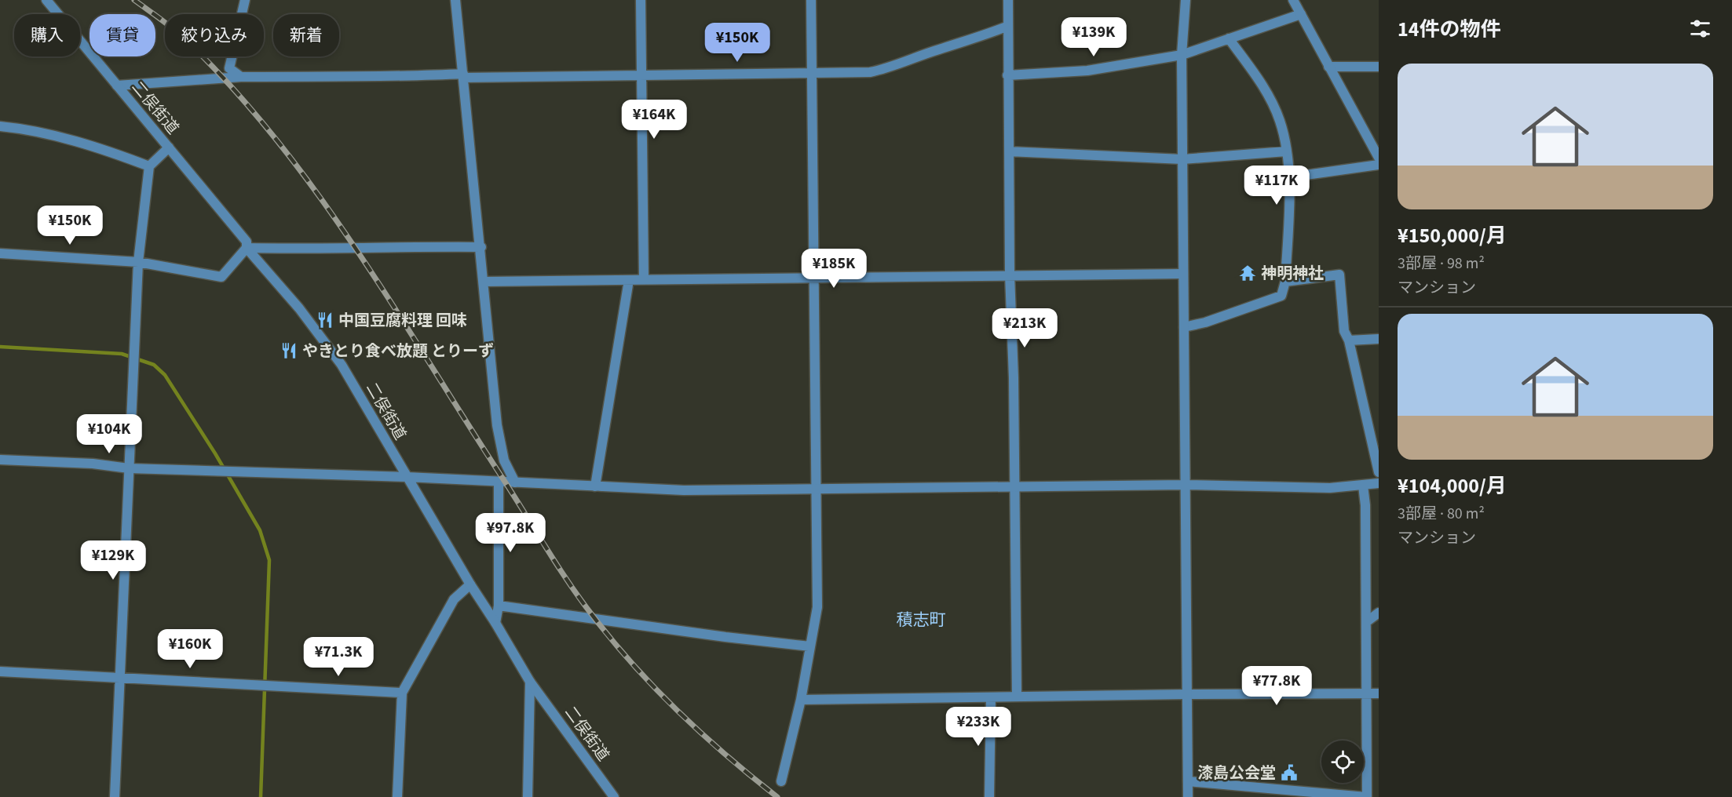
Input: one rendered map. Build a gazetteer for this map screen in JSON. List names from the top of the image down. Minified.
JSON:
{"streets":{"street":["二俣街道"]},"districts":["積志町"],"places":{"temple":["神明神社"],"restaurant":["中国豆腐料理 回味","やきとり食べ放題 とりーず"],"public building":["漆島公会堂"]},"page":{"heading":"14件の物件","chip":["購入","賃貸","絞り込み","新着"],"price":["¥139K","¥150K","¥164K","¥117K","¥150K","¥185K","¥213K","¥104K","¥97.8K","¥129K","¥160K","¥71.3K","¥77.8K","¥233K"],"list":[{"name":"¥150,000/月","note":"3部屋 · 98 m² · マンション"},{"name":"¥104,000/月","note":"3部屋 · 80 m² · マンション"}]}}
